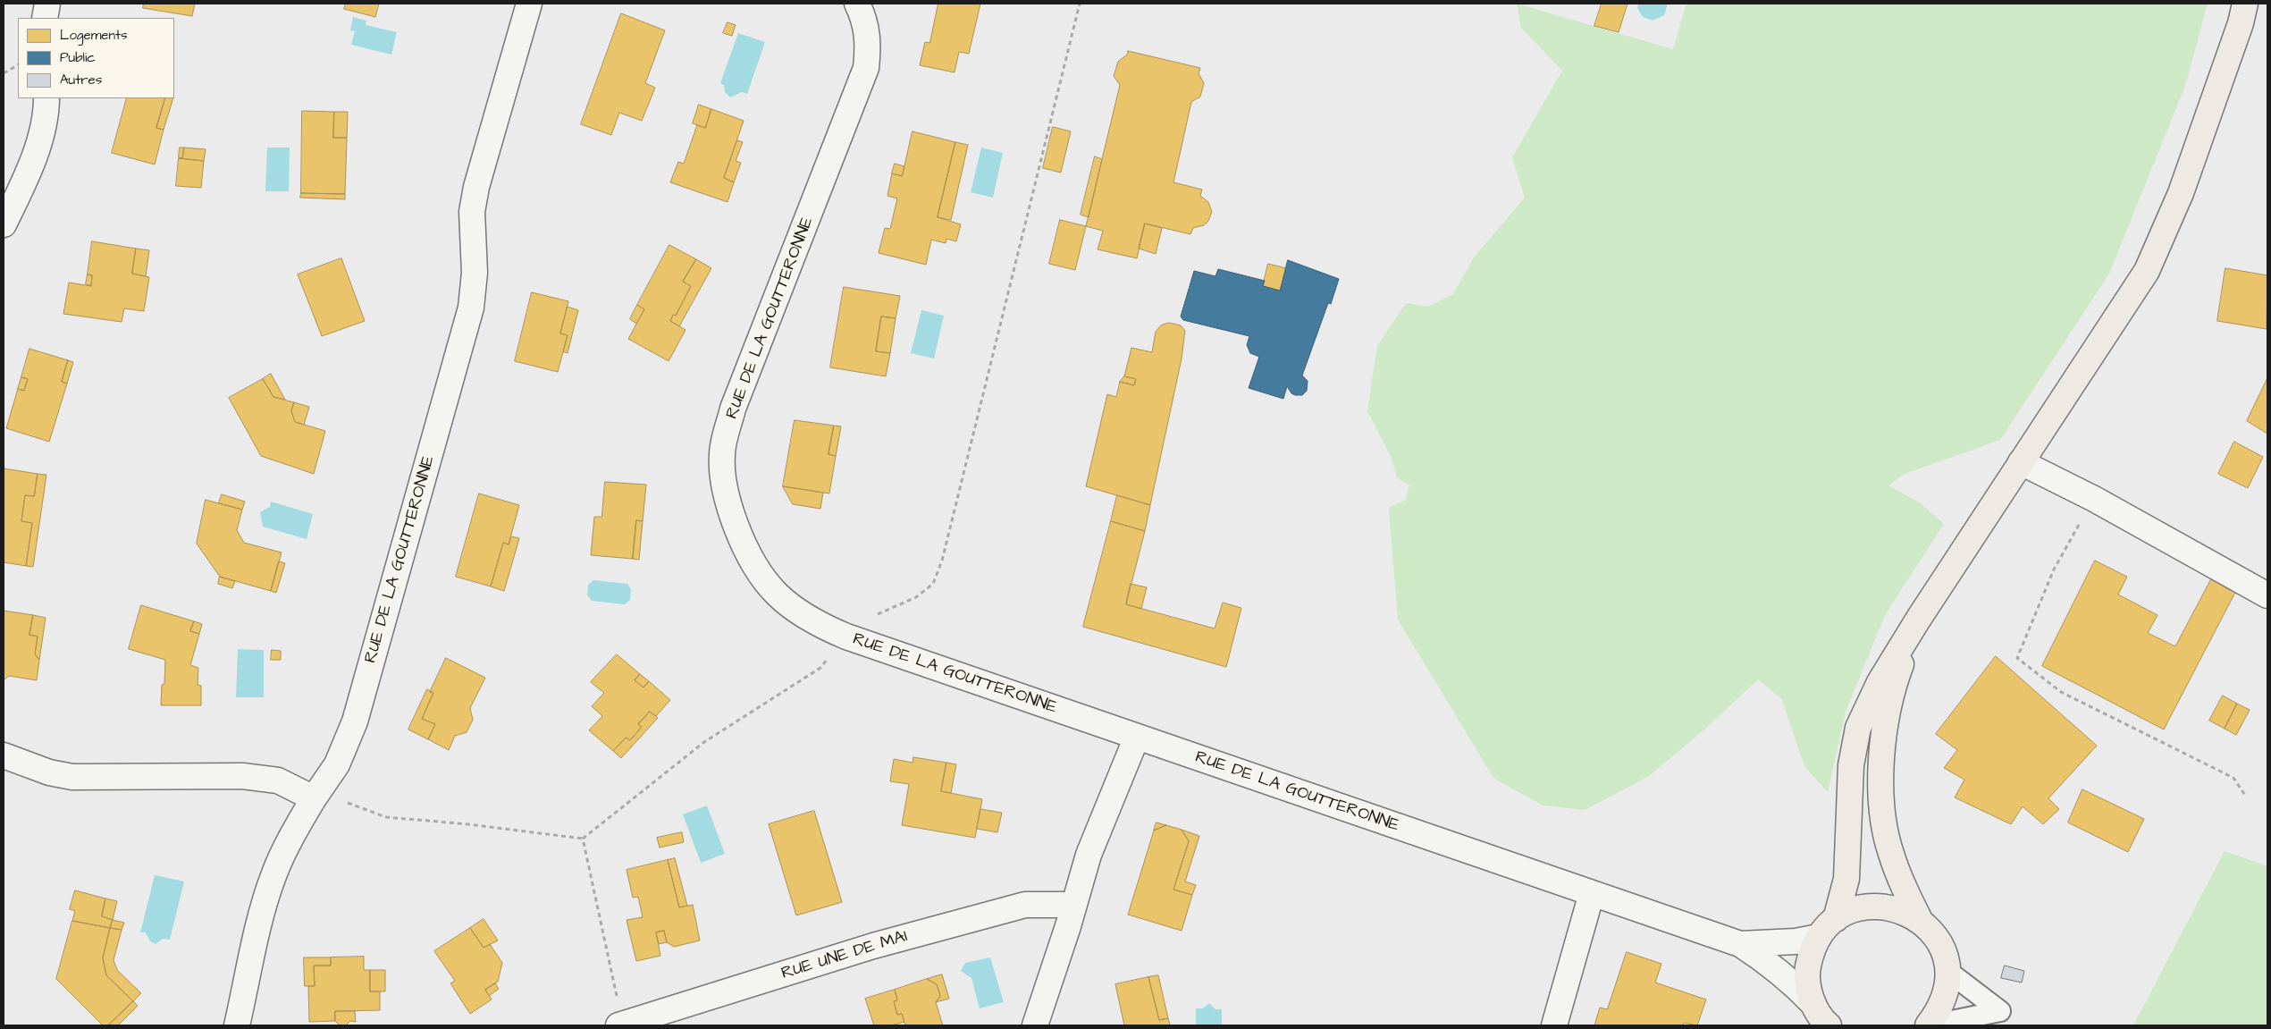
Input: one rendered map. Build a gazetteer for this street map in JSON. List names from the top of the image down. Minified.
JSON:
{"streets":{"street":["RUE DE LA GOUTTERONNE","RUE UNE DE MAI"]},"legend":["Logements","Public","Autres"]}
